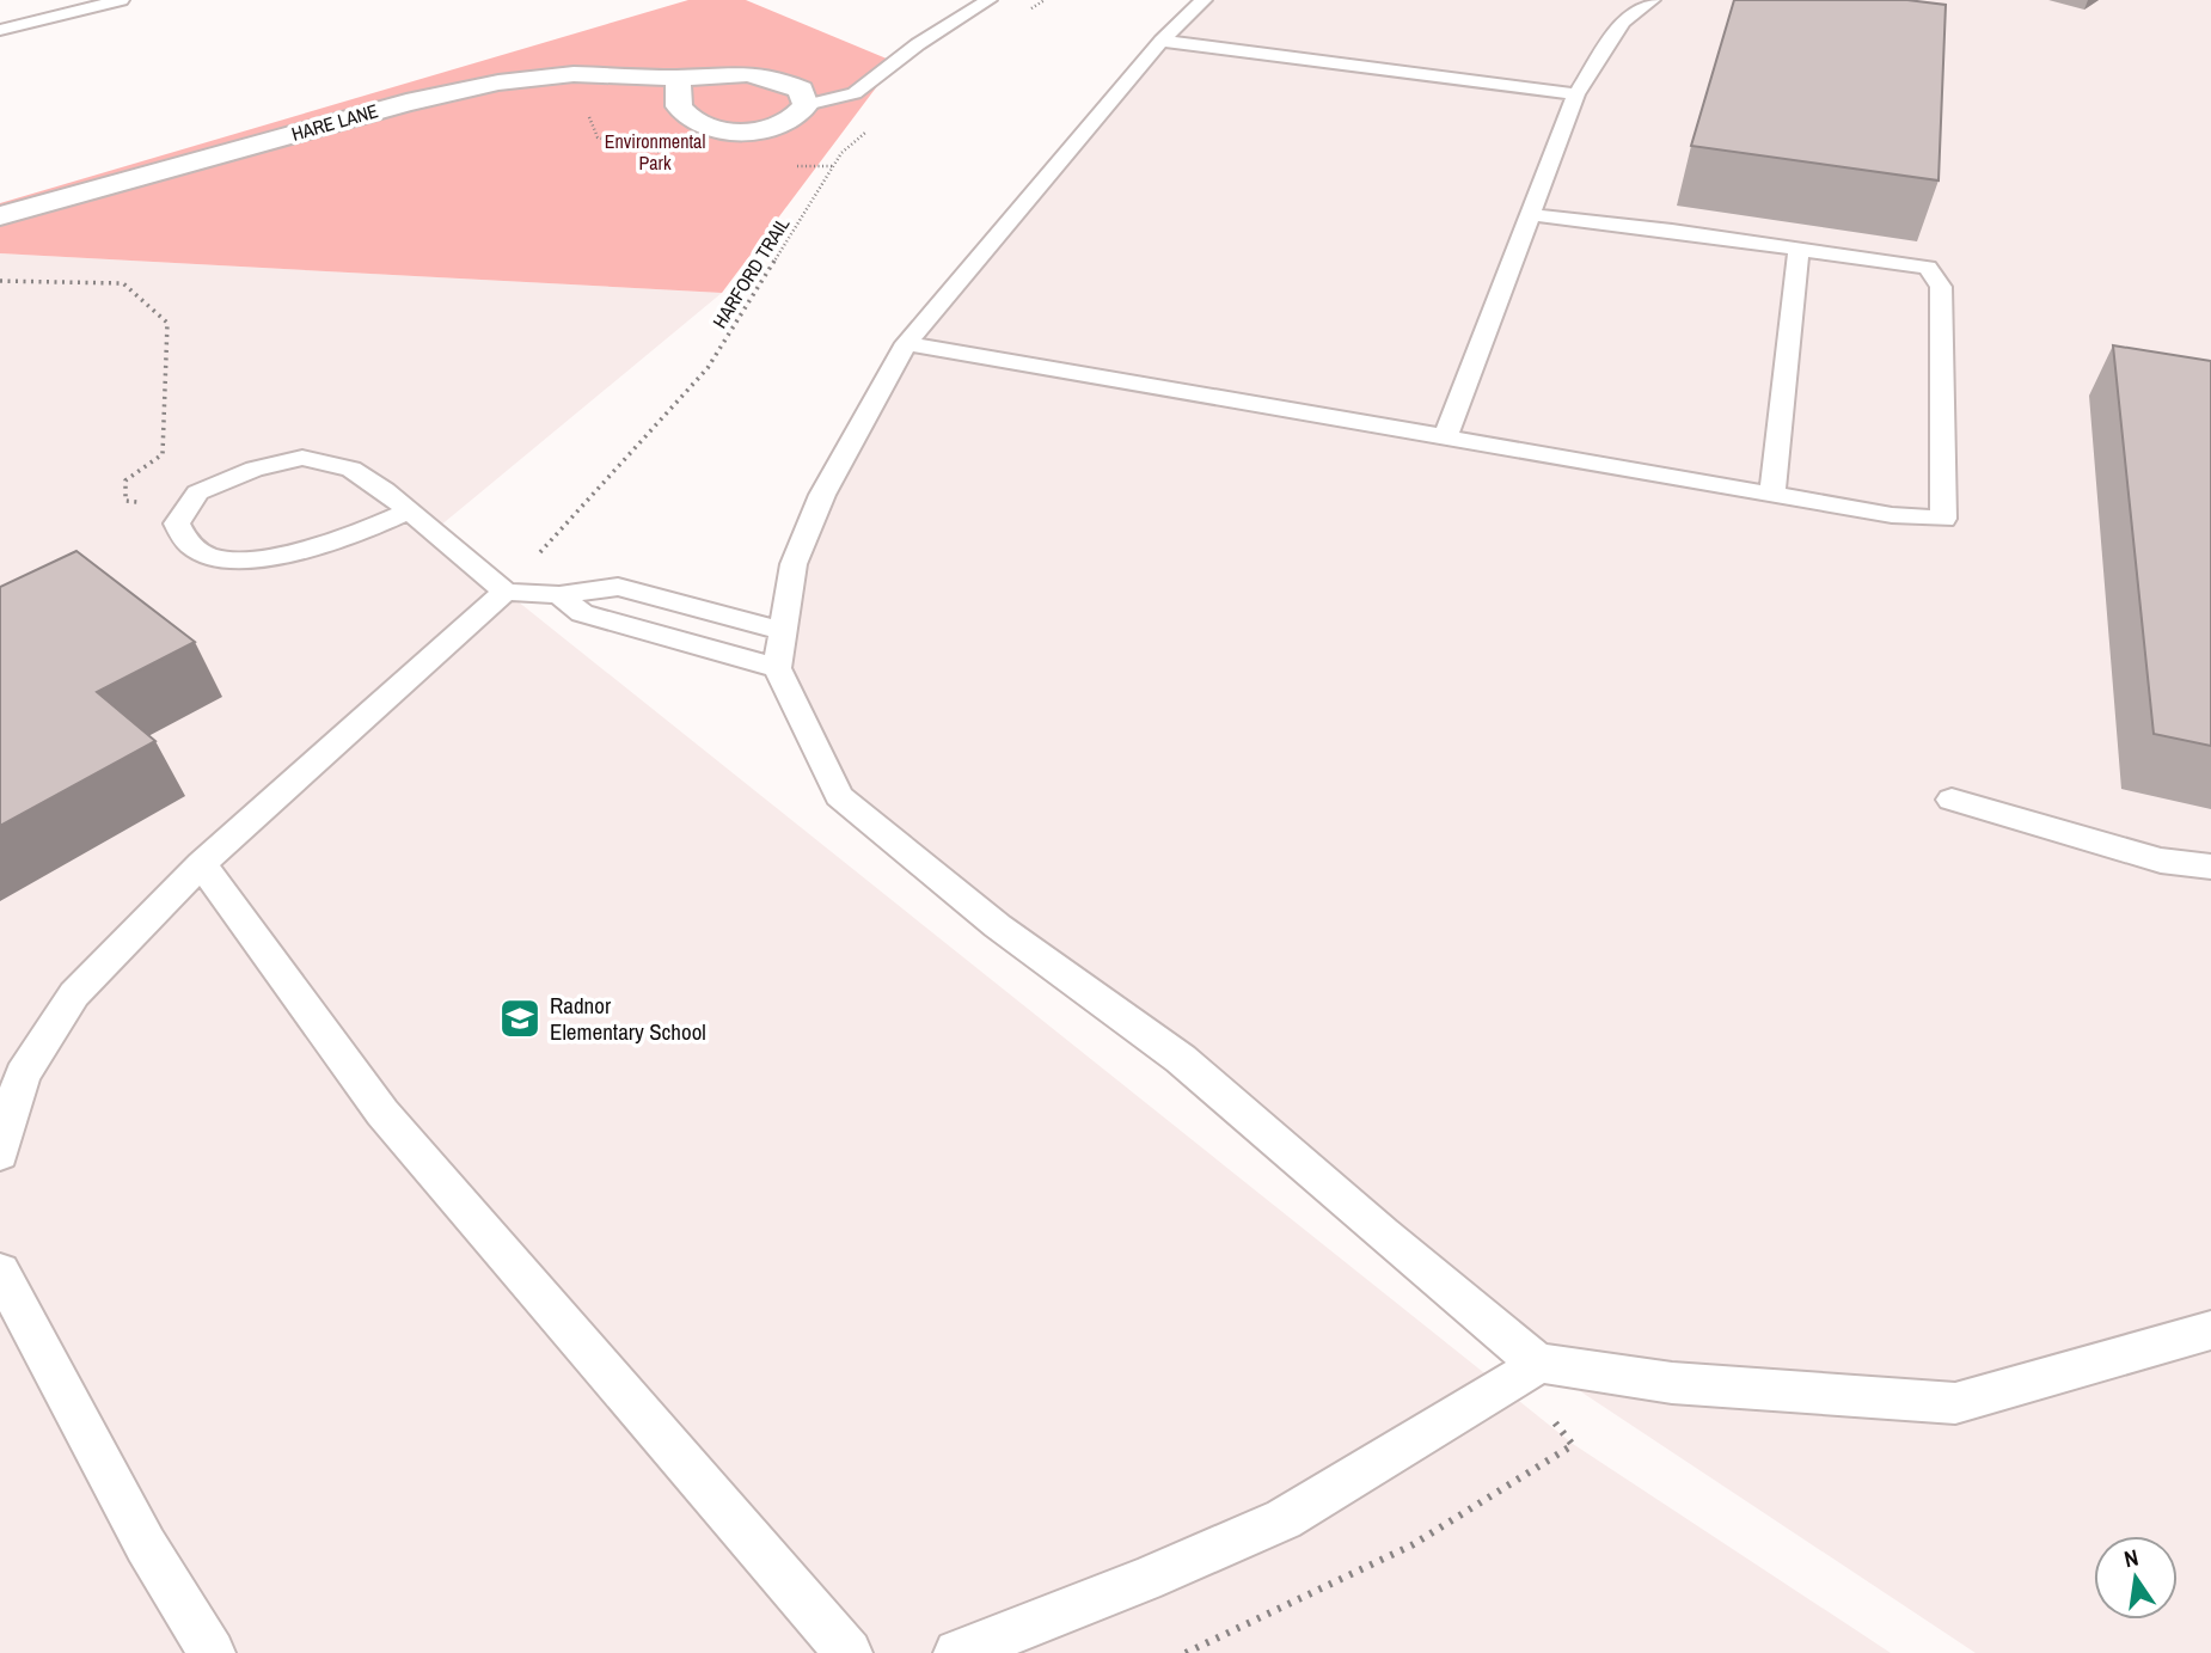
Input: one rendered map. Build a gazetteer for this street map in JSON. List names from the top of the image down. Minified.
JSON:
{"streets":{"street":["HARE LANE"],"path":["HARFORD TRAIL"]},"parks":["Environmental Park"],"places":{"school or university":["Radnor Elementary School"]},"north":"top"}
